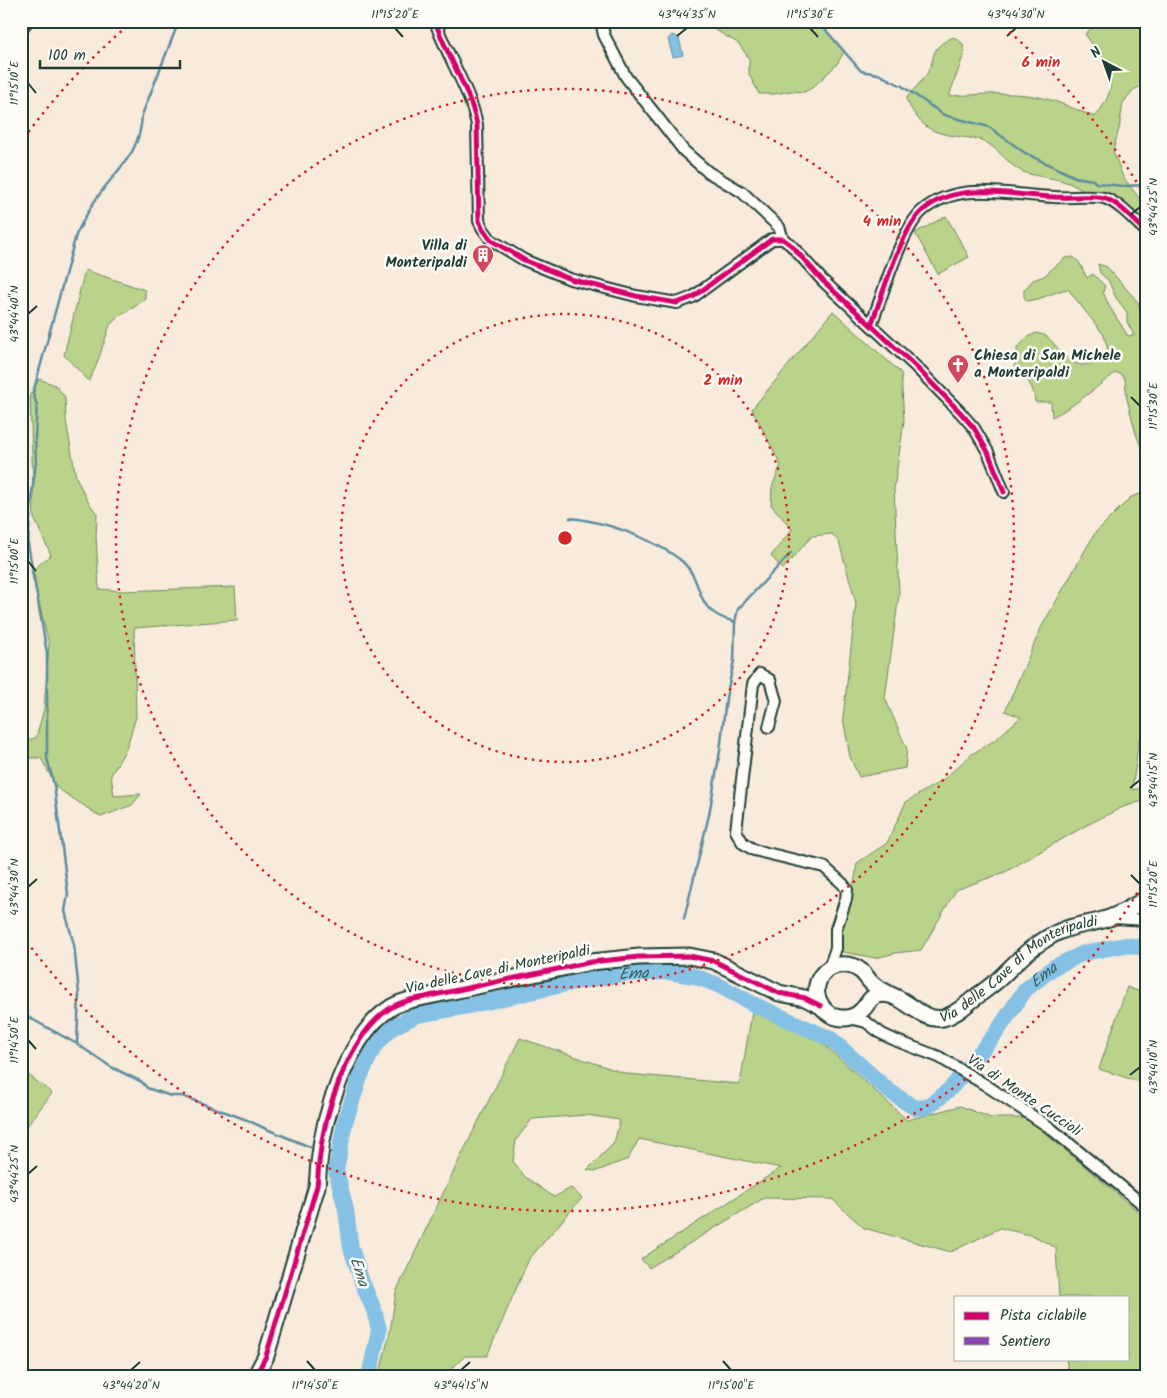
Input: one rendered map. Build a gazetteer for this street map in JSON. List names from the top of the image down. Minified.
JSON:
{"streets":{"street":["Via delle Cave di Monteripaldi","Via di Monte Cuccioli"]},"crossings":[["Via delle Cave di Monteripaldi","Via di Monte Cuccioli"]],"water":["Ema"],"places":{"building":["Villa di Monteripaldi"],"church":["Chiesa di San Michele a Monteripaldi"]},"legend":["Pista ciclabile","Sentiero"],"scale_bar":"100 m","north":"top left","coordinates":["11°15'20\"E","43°44'35\"N","11°15'30\"E","43°44'30\"N","11°15'10\"E","43°44'25\"N","43°44'40\"N","11°15'00\"E","43°44'15\"N","11°14'50\"E","43°44'10\"N","43°44'20\"N"],"rings":["6 min","4 min","2 min"]}
